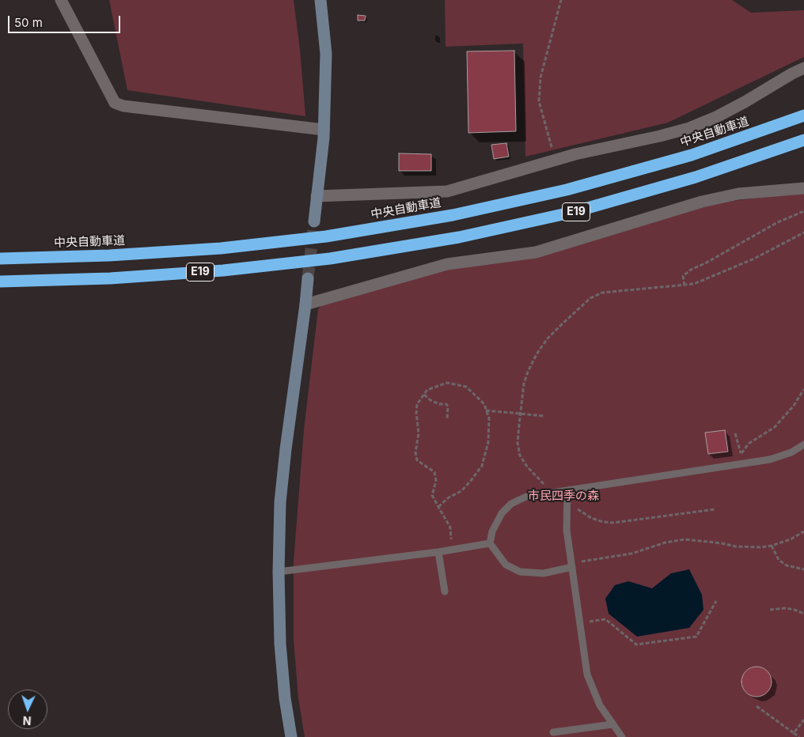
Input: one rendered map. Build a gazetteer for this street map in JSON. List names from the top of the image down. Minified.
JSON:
{"streets":{"highway":["中央自動車道","E19"]},"parks":["市民四季の森"],"scale_bar":"50 m","north":"bottom"}
